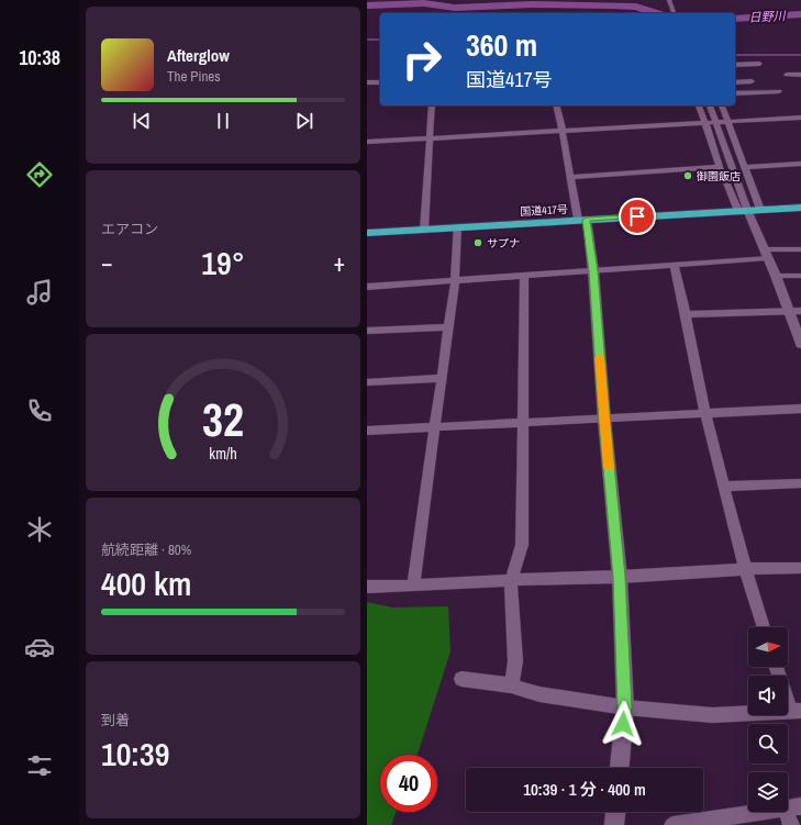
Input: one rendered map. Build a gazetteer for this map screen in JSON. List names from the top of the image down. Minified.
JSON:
{"streets":{"highway":["国道417号"]},"water":["日野川"],"places":["御園飯店","サプナ"],"north":"right","page":{"tabs":"10:38","turn":["360 m","国道417号"],"song":["Afterglow","The Pines"],"tile":["エアコン",["航続距離 · 80%","400 km"],["到着","10:39"]],"heat":["−","19°","+"],"limit":"40","trip":"10:39 · 1 分 · 400 m","gauge":["32","km/h"]}}
